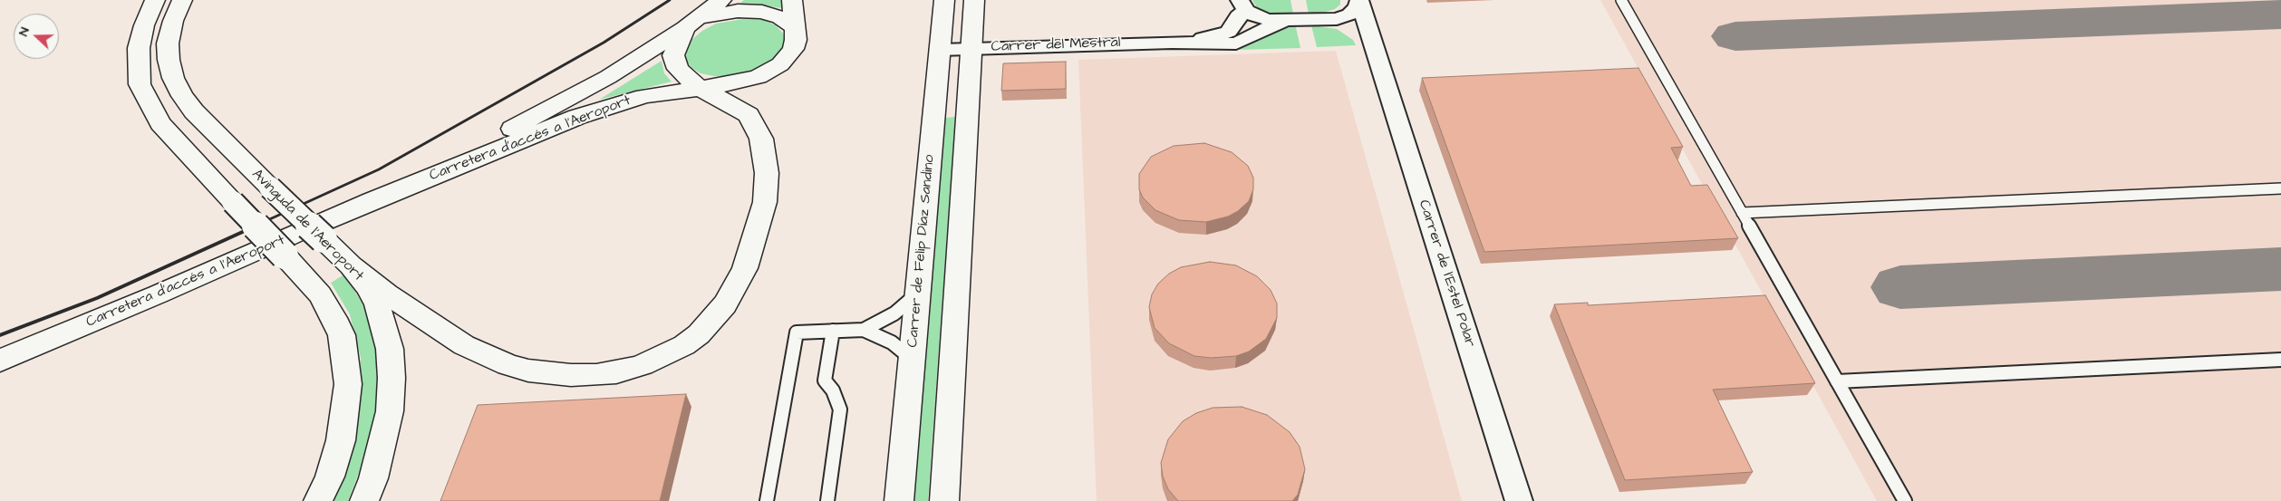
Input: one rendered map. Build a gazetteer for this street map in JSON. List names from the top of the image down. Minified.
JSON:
{"streets":{"street":["Carrer del Mestral","Carretera d'accés a l'Aeroport","Avinguda de l'Aeroport","Carrer de Felip Díaz Sandino","Carrer de l'Estel Polar"]},"crossings":[["Carrer del Mestral","Carrer de Felip Díaz Sandino"]],"north":"left"}
